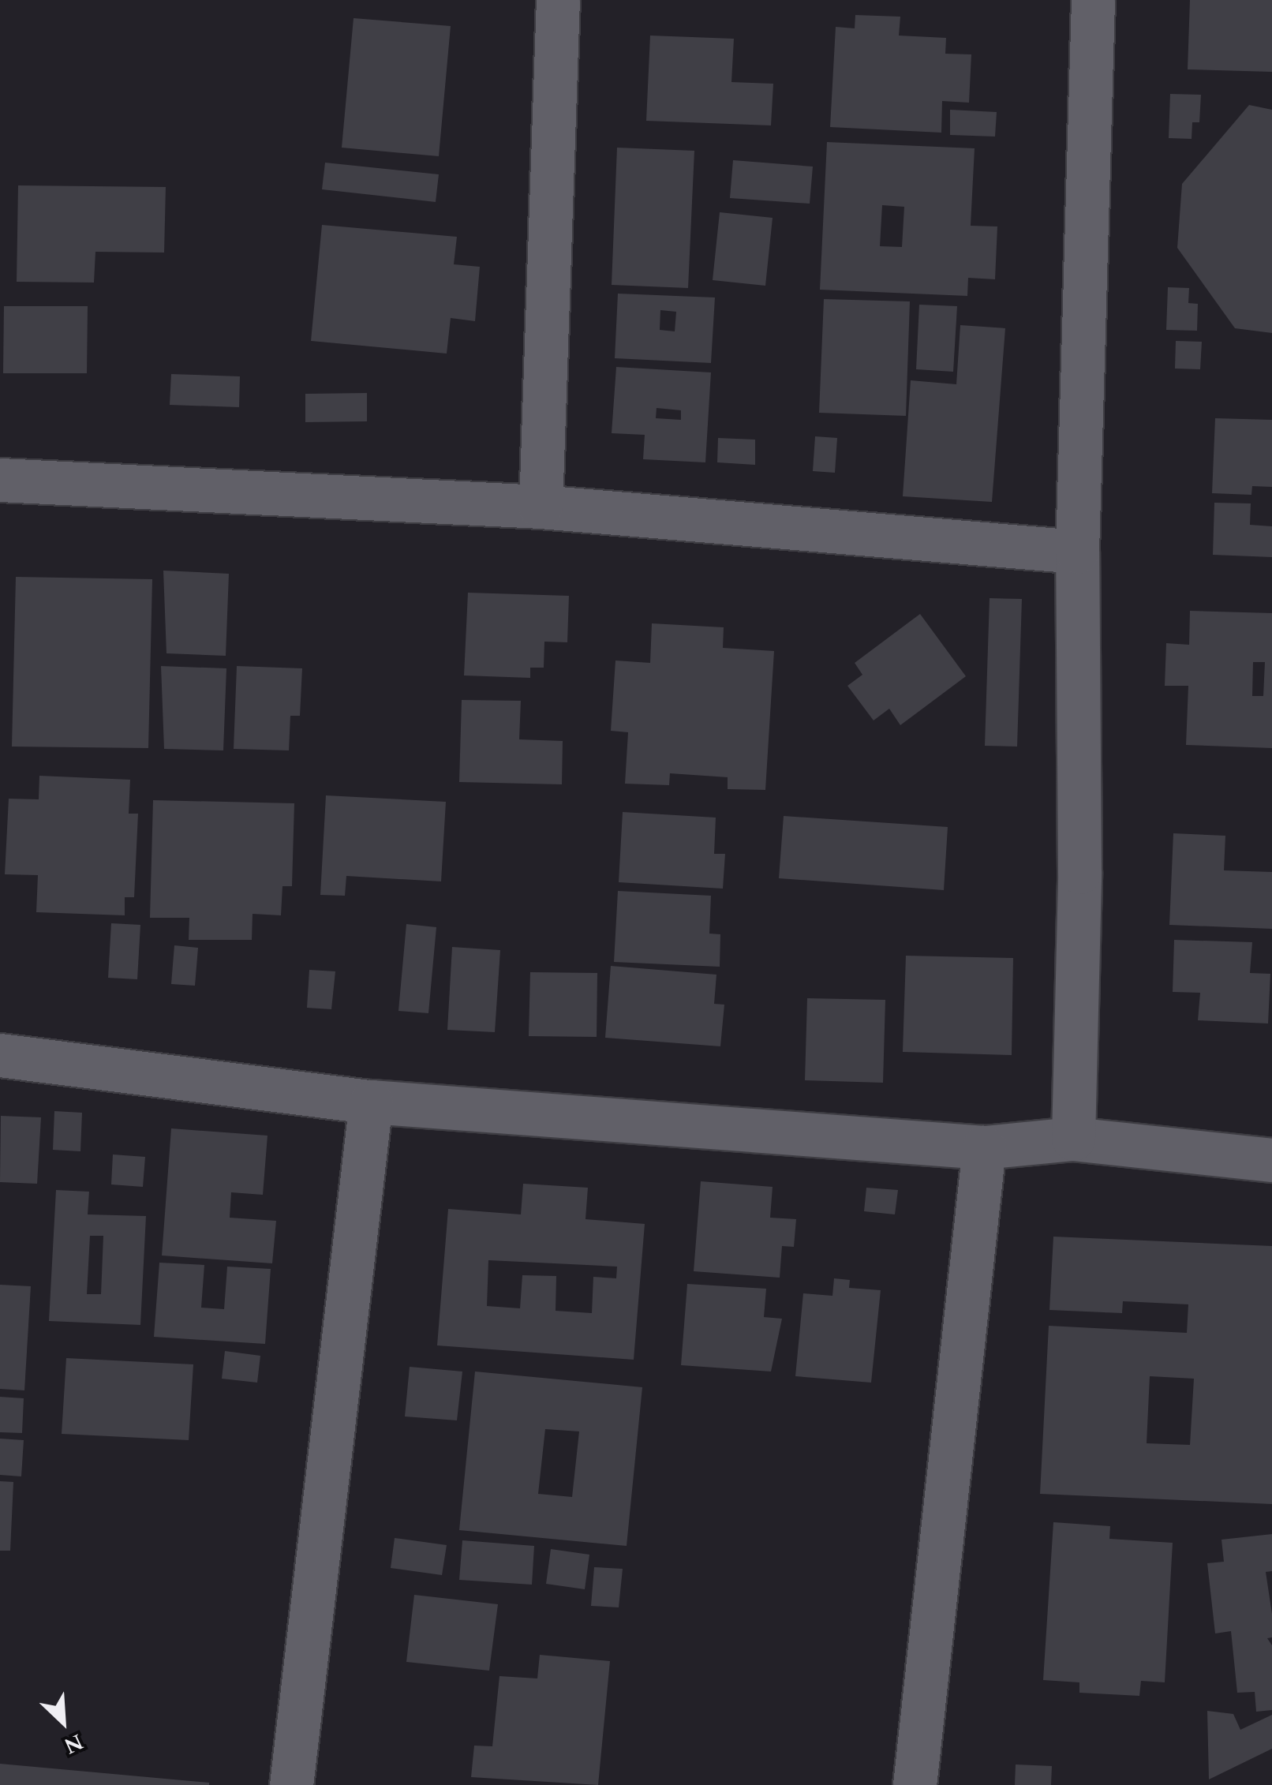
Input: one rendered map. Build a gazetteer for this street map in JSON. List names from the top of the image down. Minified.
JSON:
{"north":"bottom right"}
